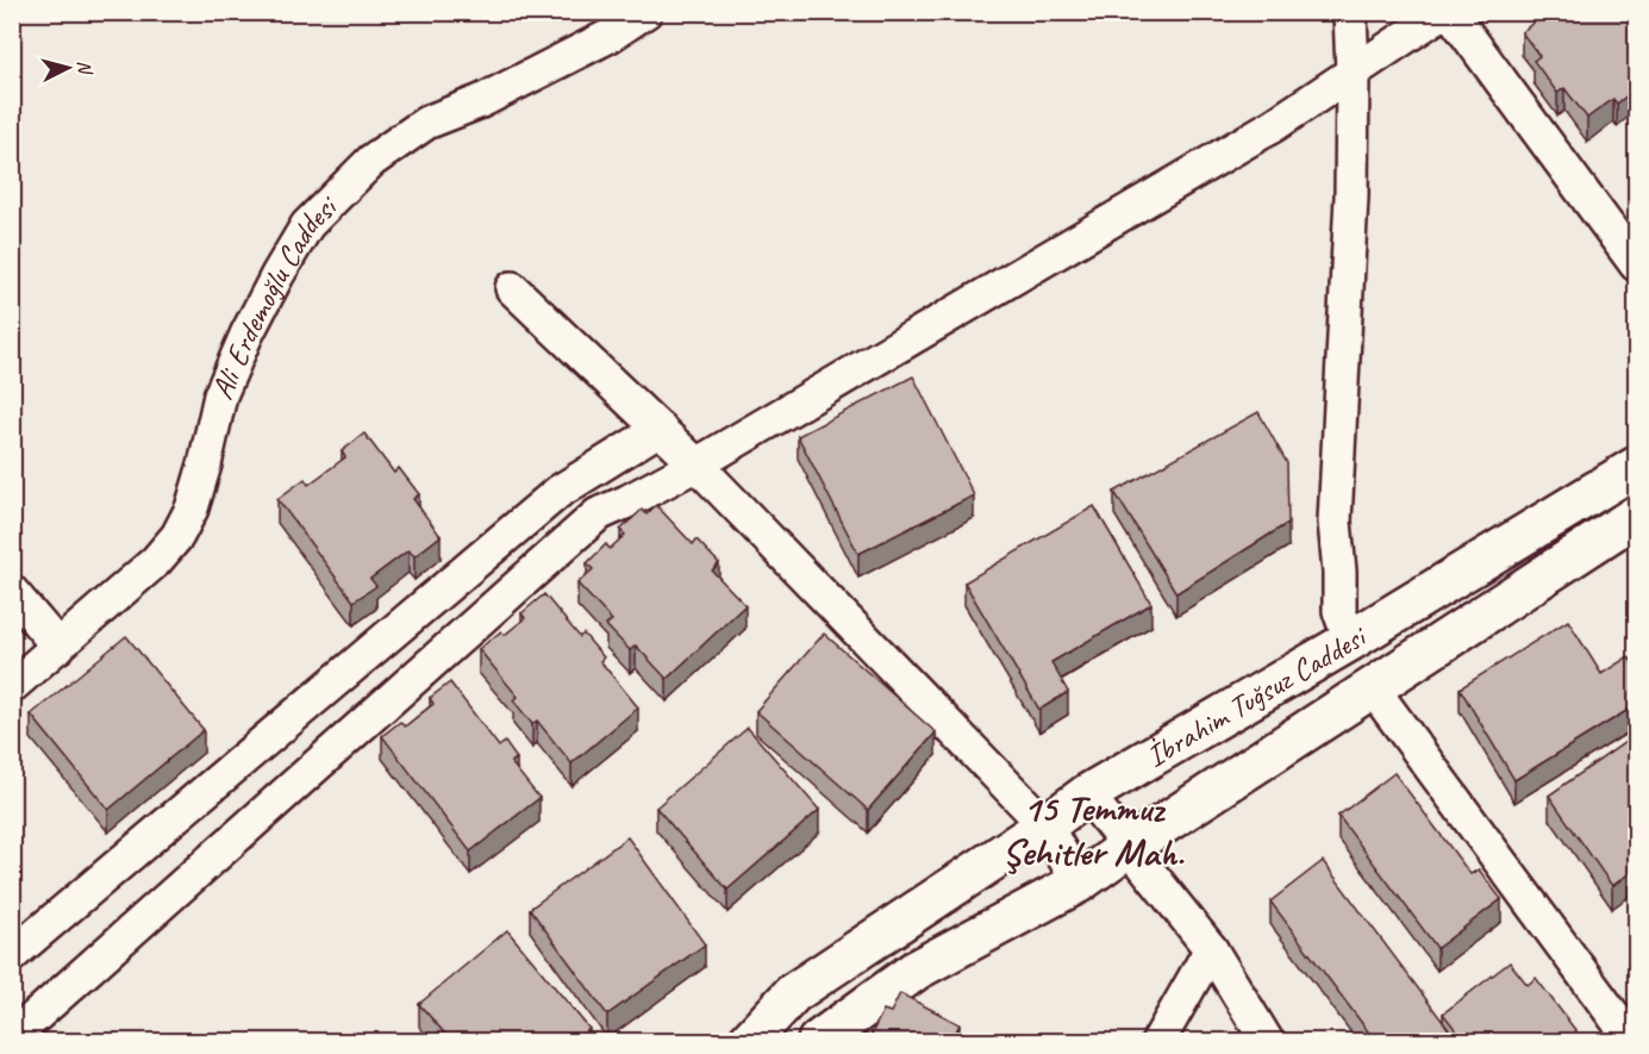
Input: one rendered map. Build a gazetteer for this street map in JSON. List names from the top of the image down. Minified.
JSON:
{"streets":{"street":["Ali Erdemoğlu Caddesi","İbrahim Tuğsuz Caddesi"]},"districts":["15 Temmuz Şehitler Mah."],"north":"right"}
